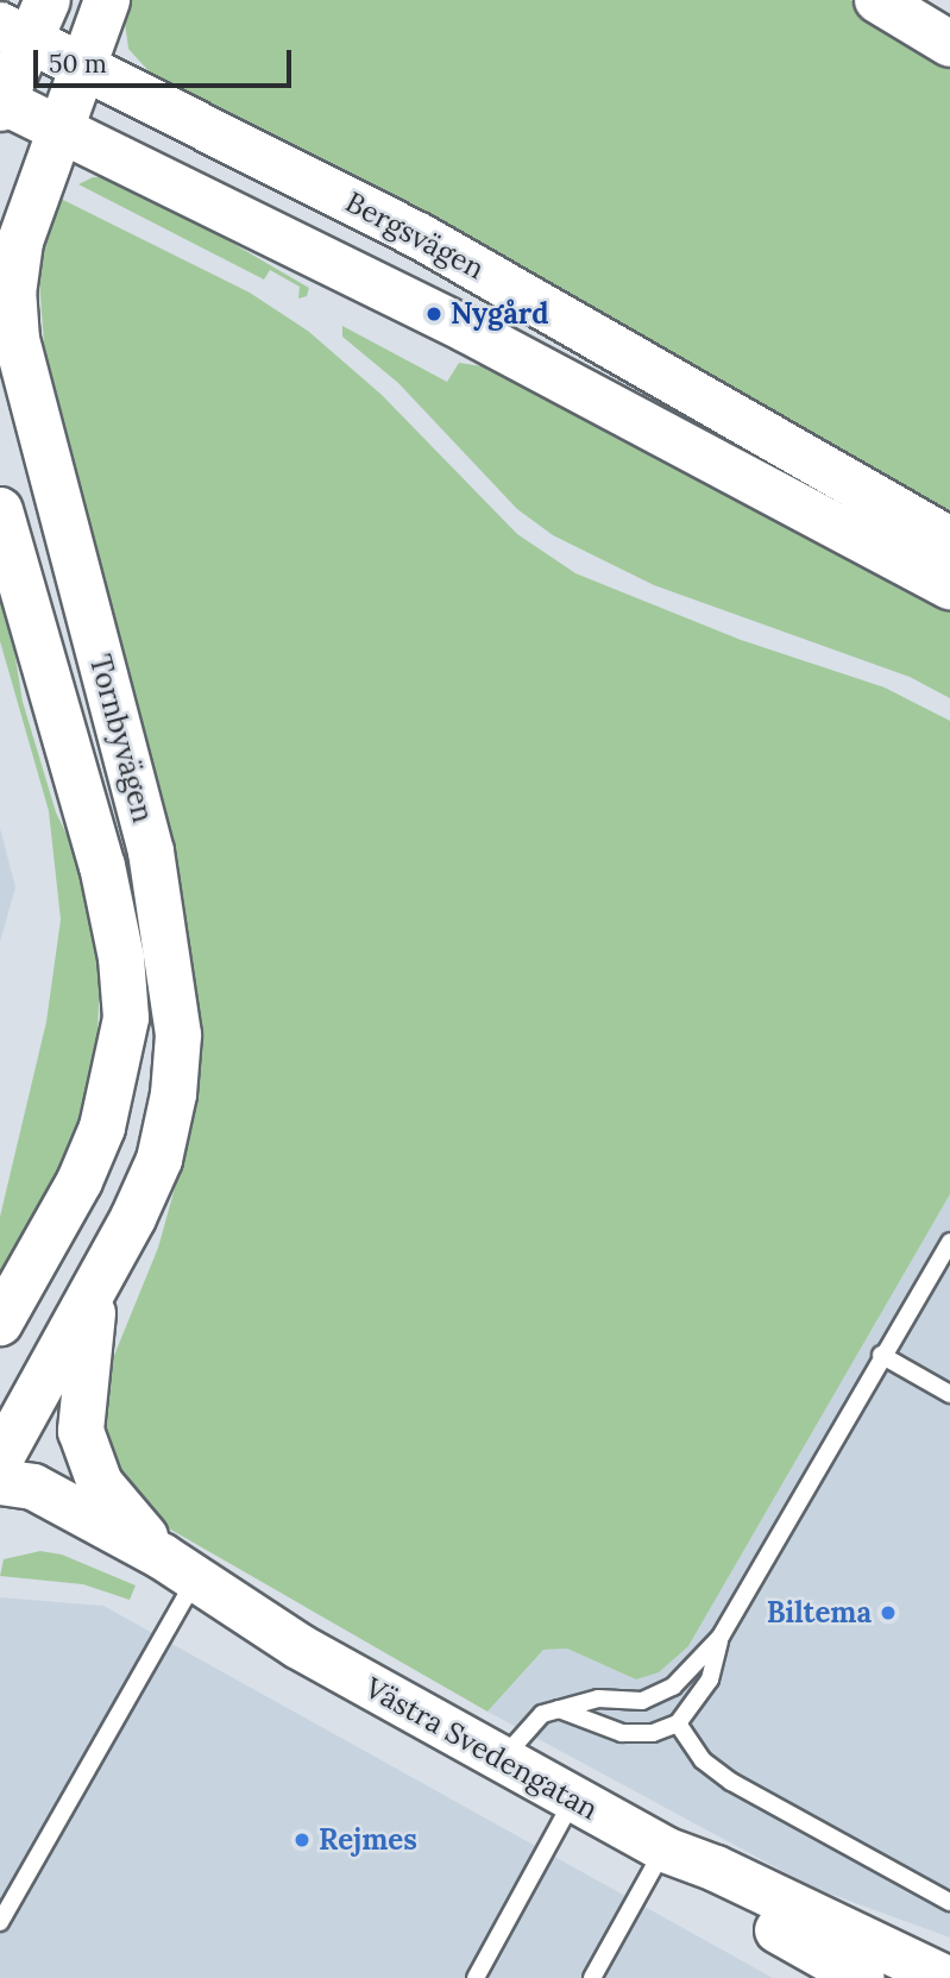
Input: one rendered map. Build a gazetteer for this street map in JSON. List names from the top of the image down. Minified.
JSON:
{"streets":{"main road":["Bergsvägen","Tornbyvägen","Västra Svedengatan"]},"crossings":[["Bergsvägen","Tornbyvägen"]],"places":["Nygård","Biltema","Rejmes"],"scale_bar":"50 m"}
